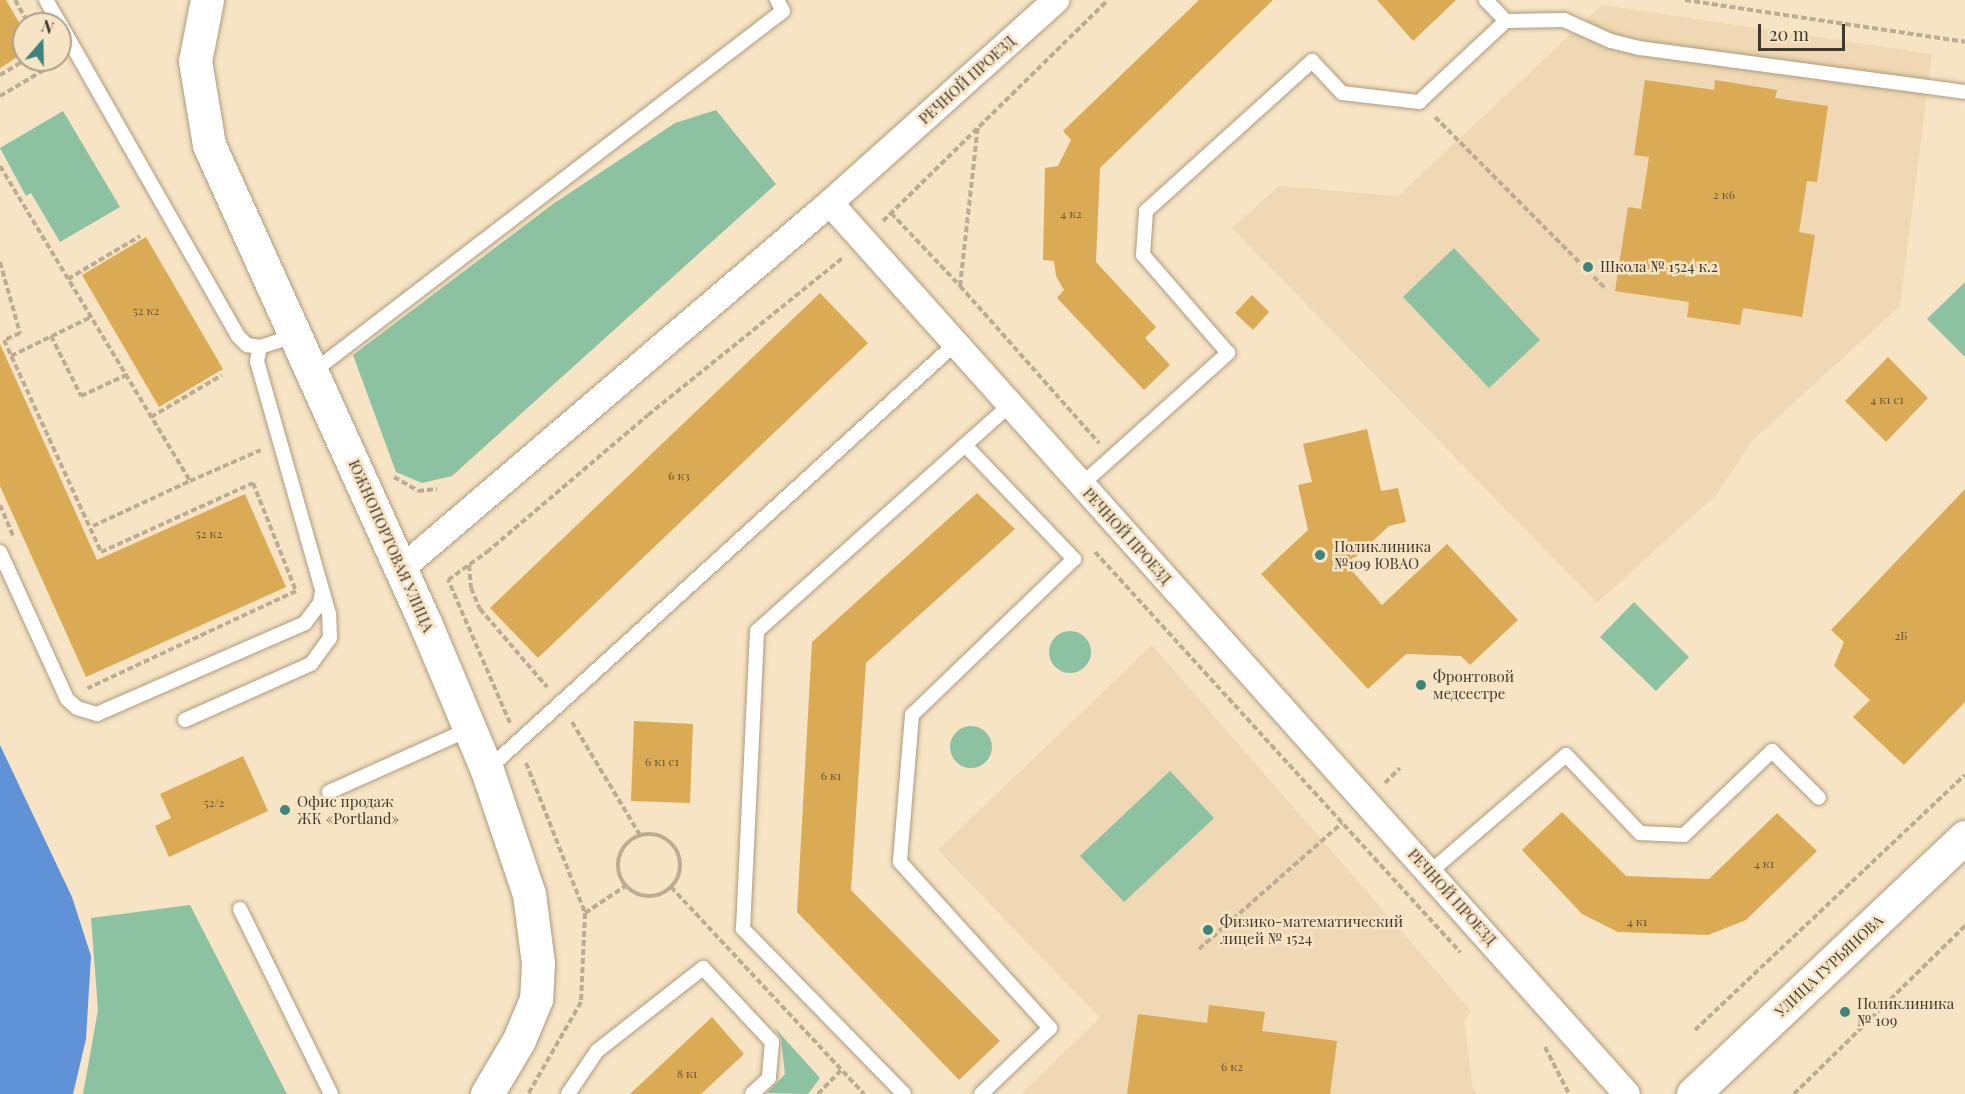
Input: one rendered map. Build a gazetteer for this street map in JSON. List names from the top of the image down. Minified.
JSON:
{"streets":{"main road":["ЮЖНОПОРТОВАЯ УЛИЦА","УЛИЦА ГУРЬЯНОВА"],"street":["РЕЧНОЙ ПРОЕЗД"]},"places":["Школа № 1524 к.2","Поликлиника №109 ЮВАО","Фронтовой медсестре","Офис продаж ЖК «Portland»","Физико-математический лицей № 1524","Поликлиника № 109"],"house_numbers":["2 к6","4 к2","52 к2","4 к1 с1","6 к3","52 к2","2Б","6 к1 с1","6 к1","52/2","4 к1","4 к1","6 к2","8 к1"],"scale_bar":"20 m","north":"top"}
